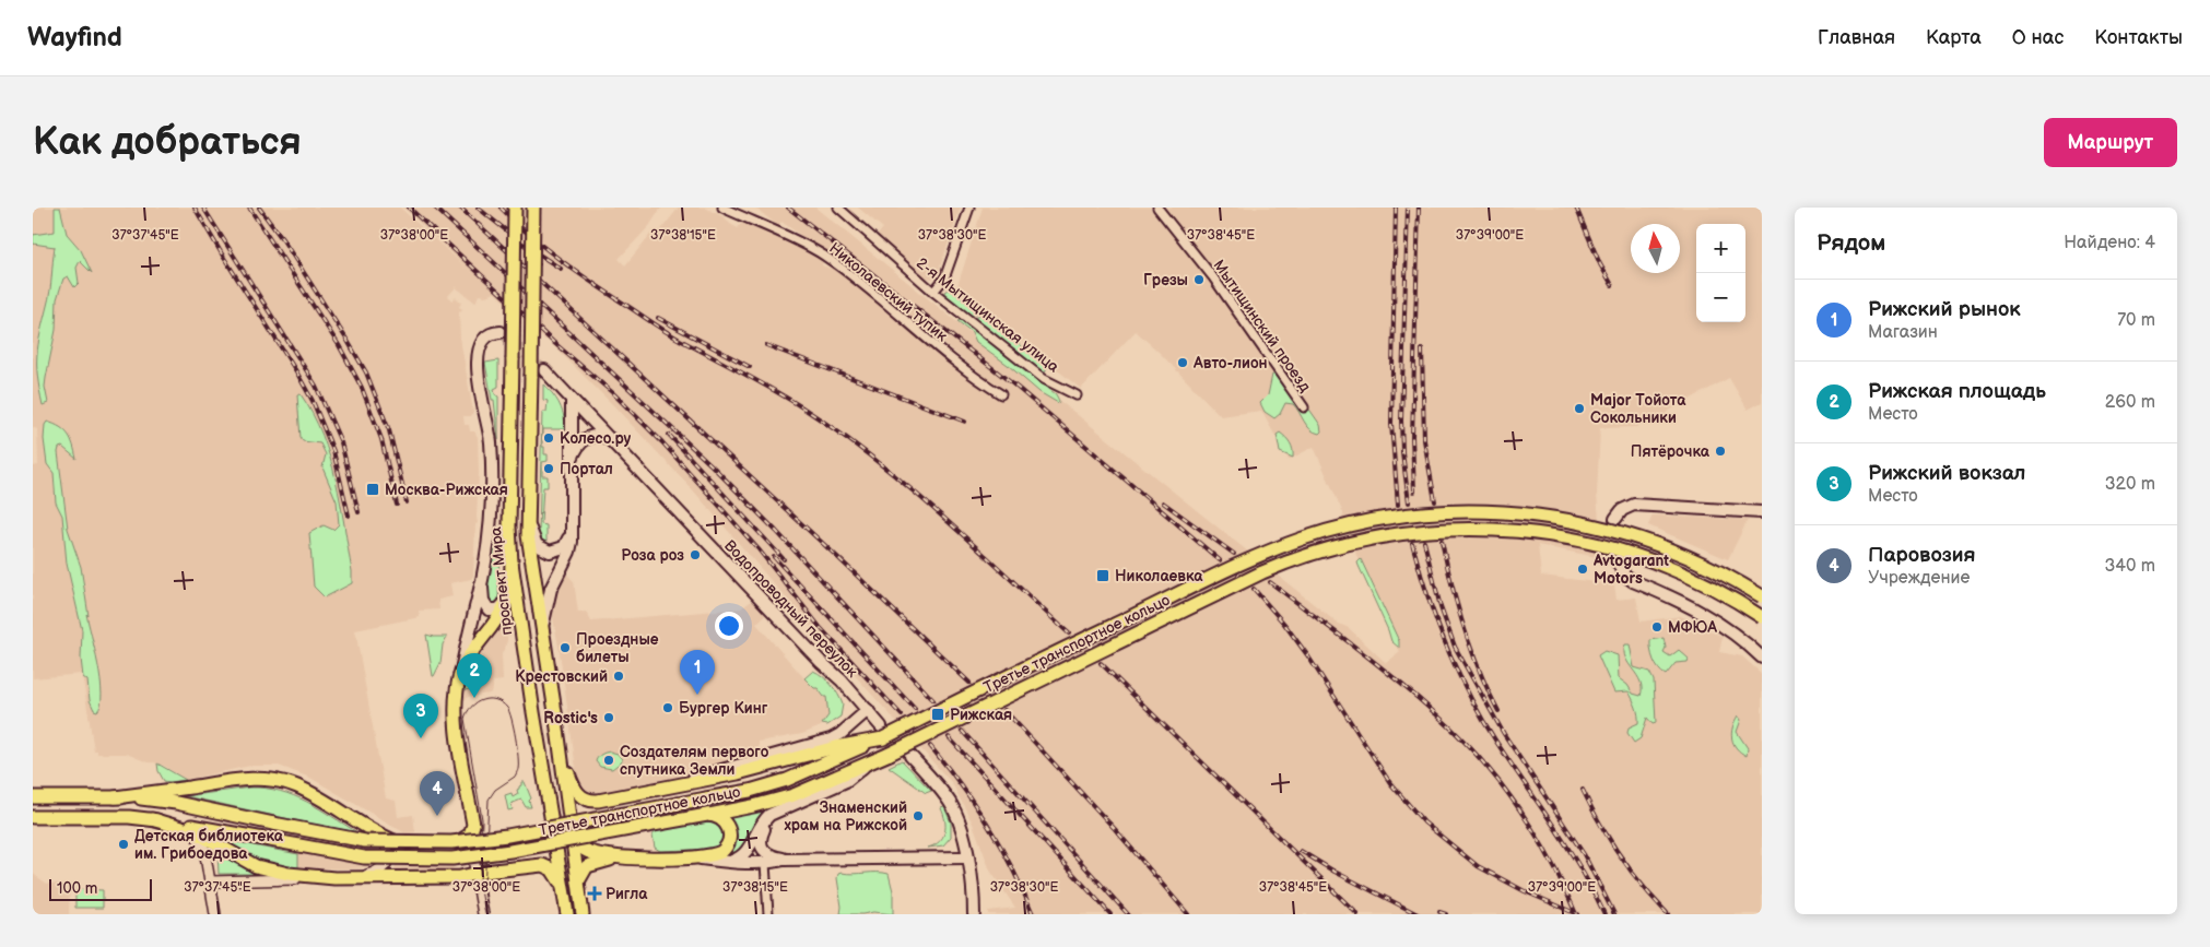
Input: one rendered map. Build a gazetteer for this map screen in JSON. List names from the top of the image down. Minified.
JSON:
{"streets":{"main road":["проспект Мира","Водопроводный переулок","Третье транспортное кольцо"],"street":["Николаевский тупик","2-я Мытищинская улица","Мытищинский проезд"]},"crossings":[["Водопроводный переулок","Третье транспортное кольцо"]],"places":{"other":["Грезы","Авто-лион","Major Тойота Сокольники","Колесо.ру","Пятёрочка","Портал","Роза роз","Avtogarant Motors","МФЮА","Проездные билеты","Крестовский","Бургер Кинг","Rostic's","Создателям первого спутника Земли","Знаменский храм на Рижской","Детская библиотека им. Грибоедова"],"transit":["Москва-Рижская","Николаевка","Рижская"],"health":["Ригла"]},"scale_bar":"100 m","north":"top","page":{"header":"Wayfind","nav":["Главная","Карта","О нас","Контакты"],"buttons":"Маршрут","title":"Как добраться","heading":["Рядом","Найдено: 4"],"map_buttons":["+","−"],"list":[{"mark":"1","name":"Рижский рынок","note":"Магазин","value":"70 m"},{"mark":"2","name":"Рижская площадь","note":"Место","value":"260 m"},{"mark":"3","name":"Рижский вокзал","note":"Место","value":"320 m"},{"mark":"4","name":"Паровозия","note":"Учреждение","value":"340 m"}],"pins":["1","2","3","4"],"scale":"100 m"},"coordinates":["37°37'45\"E","37°38'00\"E","37°38'15\"E","37°38'30\"E","37°38'45\"E","37°39'00\"E"]}
